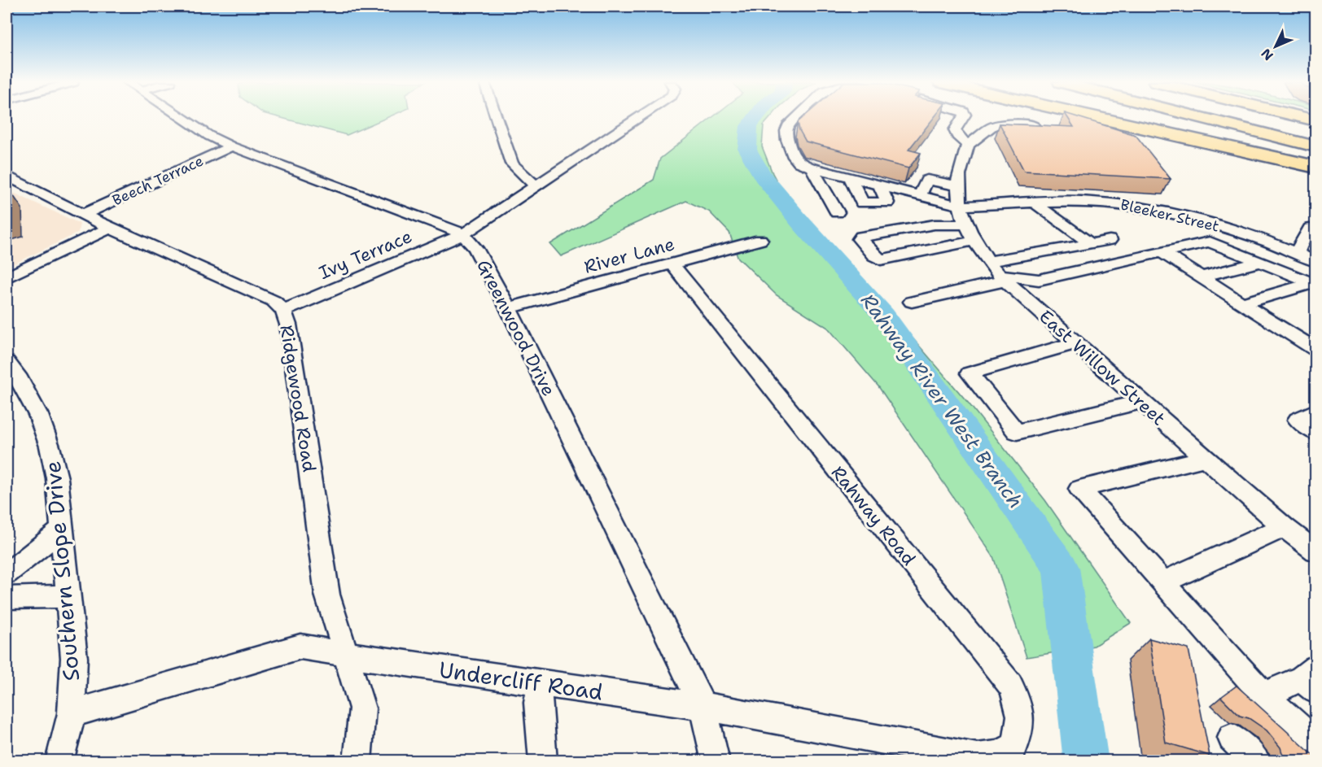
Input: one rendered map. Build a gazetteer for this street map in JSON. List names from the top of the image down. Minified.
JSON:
{"streets":{"street":["Beech Terrace","Bleeker Street","Ivy Terrace","River Lane","Greenwood Drive","East Willow Street","Ridgewood Road","Rahway Road","Southern Slope Drive","Undercliff Road"]},"crossings":[["Beech Terrace","Greenwood Drive"],["Beech Terrace","Ridgewood Road"],["Bleeker Street","East Willow Street"],["Ivy Terrace","Greenwood Drive"],["Ivy Terrace","Ridgewood Road"],["River Lane","Greenwood Drive"],["River Lane","Rahway Road"],["Greenwood Drive","Undercliff Road"],["Ridgewood Road","Undercliff Road"],["Rahway Road","Undercliff Road"],["Southern Slope Drive","Undercliff Road"]],"water":["Rahway River West Branch"],"north":"bottom left"}
